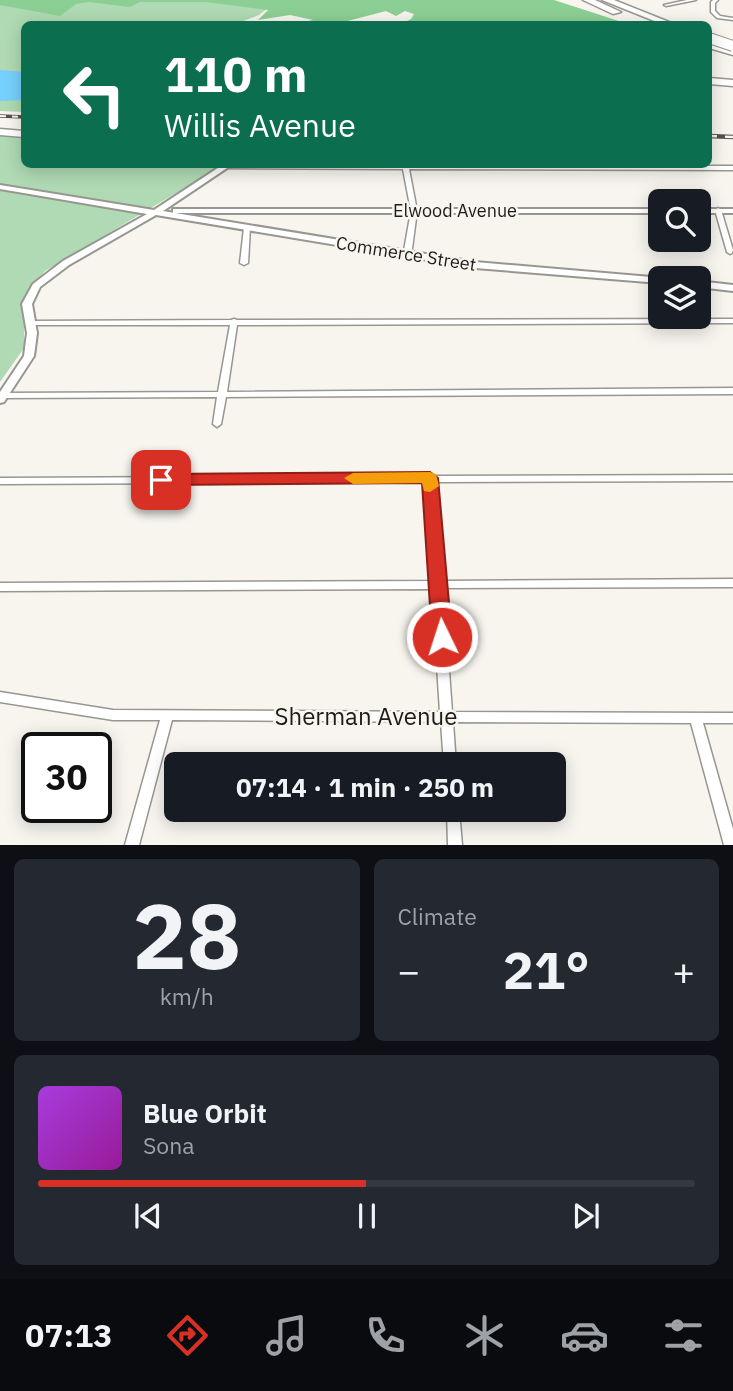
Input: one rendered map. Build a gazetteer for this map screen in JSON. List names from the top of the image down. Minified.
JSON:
{"streets":{"street":["Elwood Avenue","Commerce Street","Sherman Avenue"]},"crossings":[["Elwood Avenue","Commerce Street"]],"page":{"turn":["110 m","Willis Avenue"],"limit":"30","trip":"07:14 · 1 min · 250 m","tile":[["28","km/h"],"Climate"],"heat":["−","21°","+"],"song":["Blue Orbit","Sona"],"tabs":"07:13"}}
